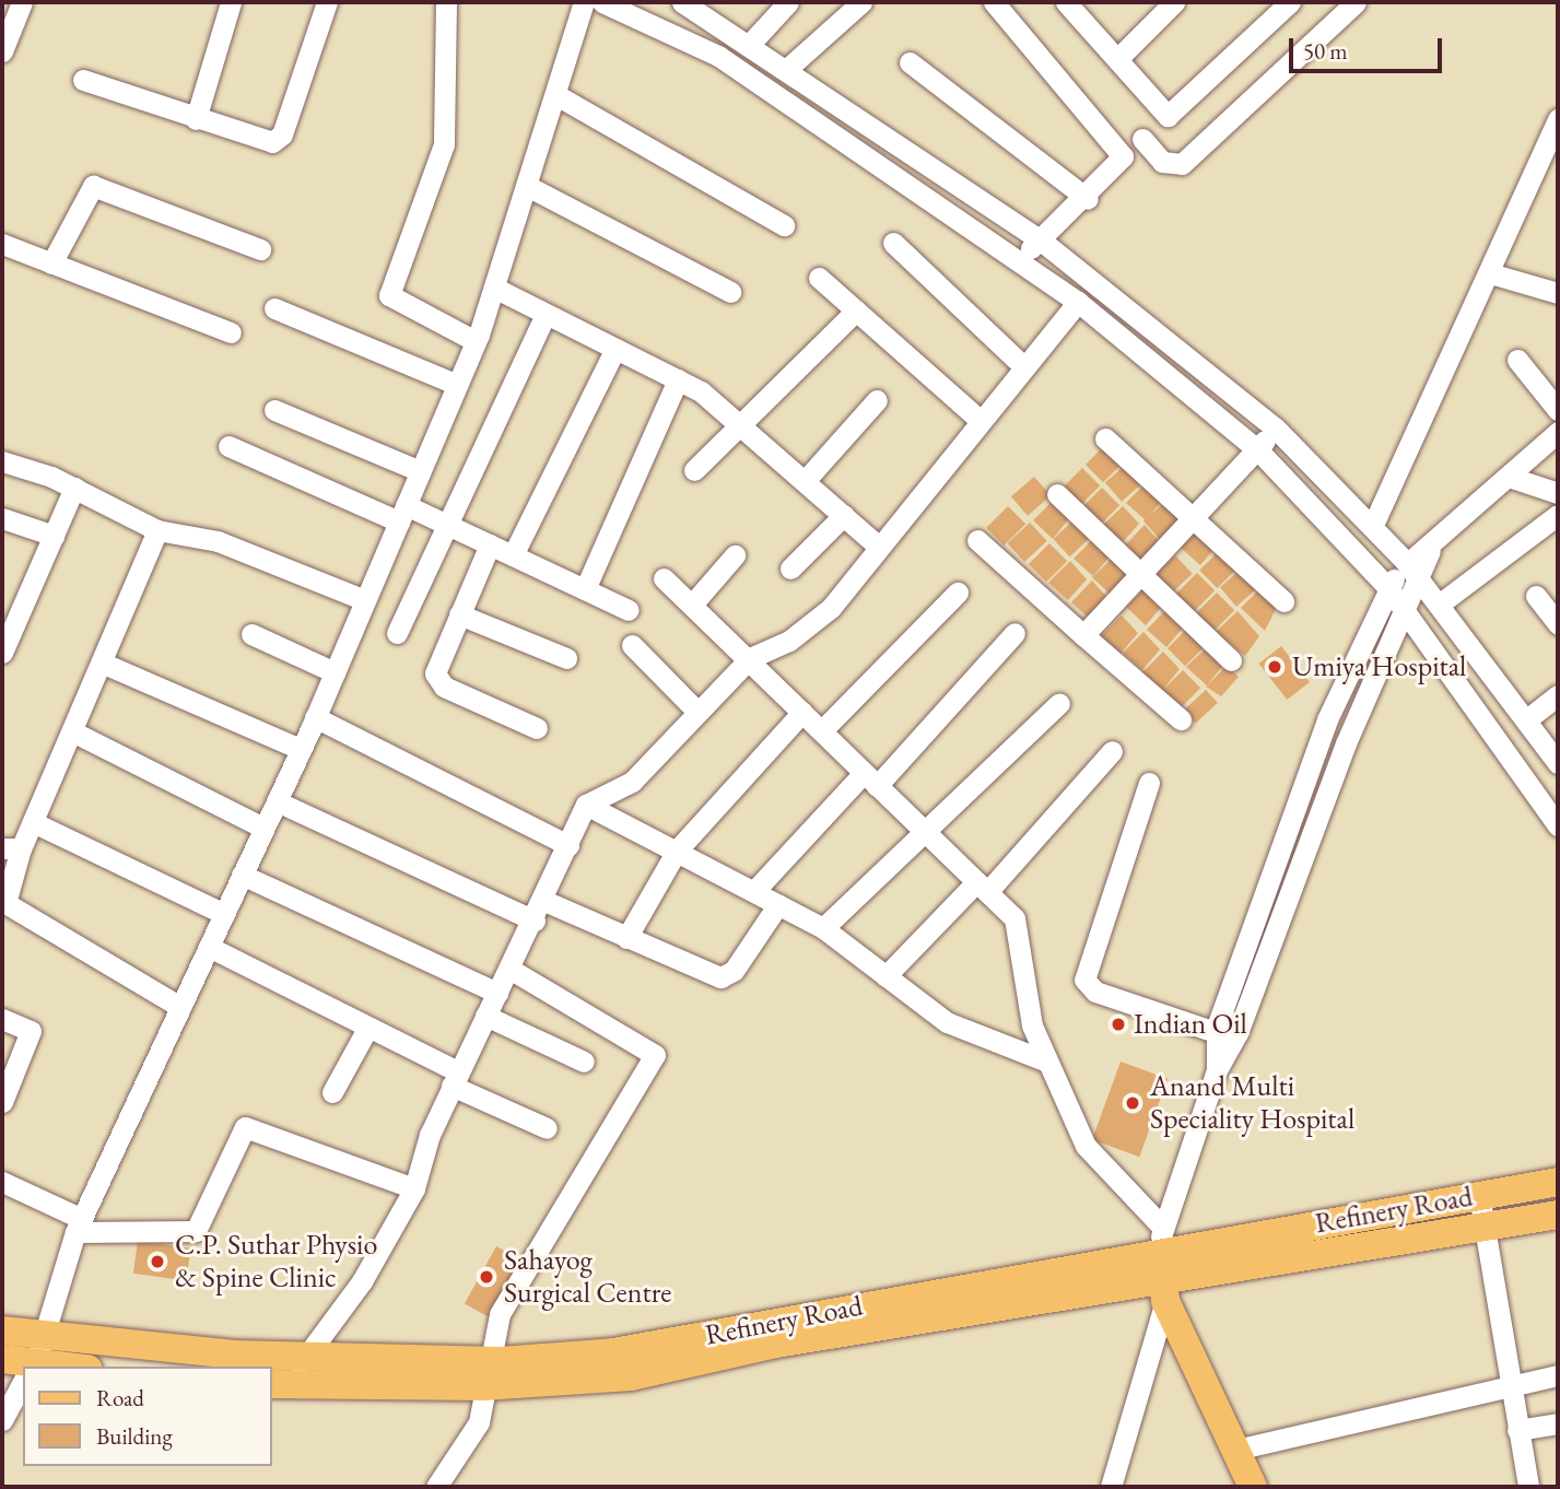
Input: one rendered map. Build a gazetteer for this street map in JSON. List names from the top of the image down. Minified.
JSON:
{"streets":{"main road":["Refinery Road"]},"places":["Umiya Hospital","Indian Oil","Anand Multi Speciality Hospital","C.P. Suthar Physio & Spine Clinic","Sahayog Surgical Centre"],"legend":["Road","Building"],"scale_bar":"50 m"}
